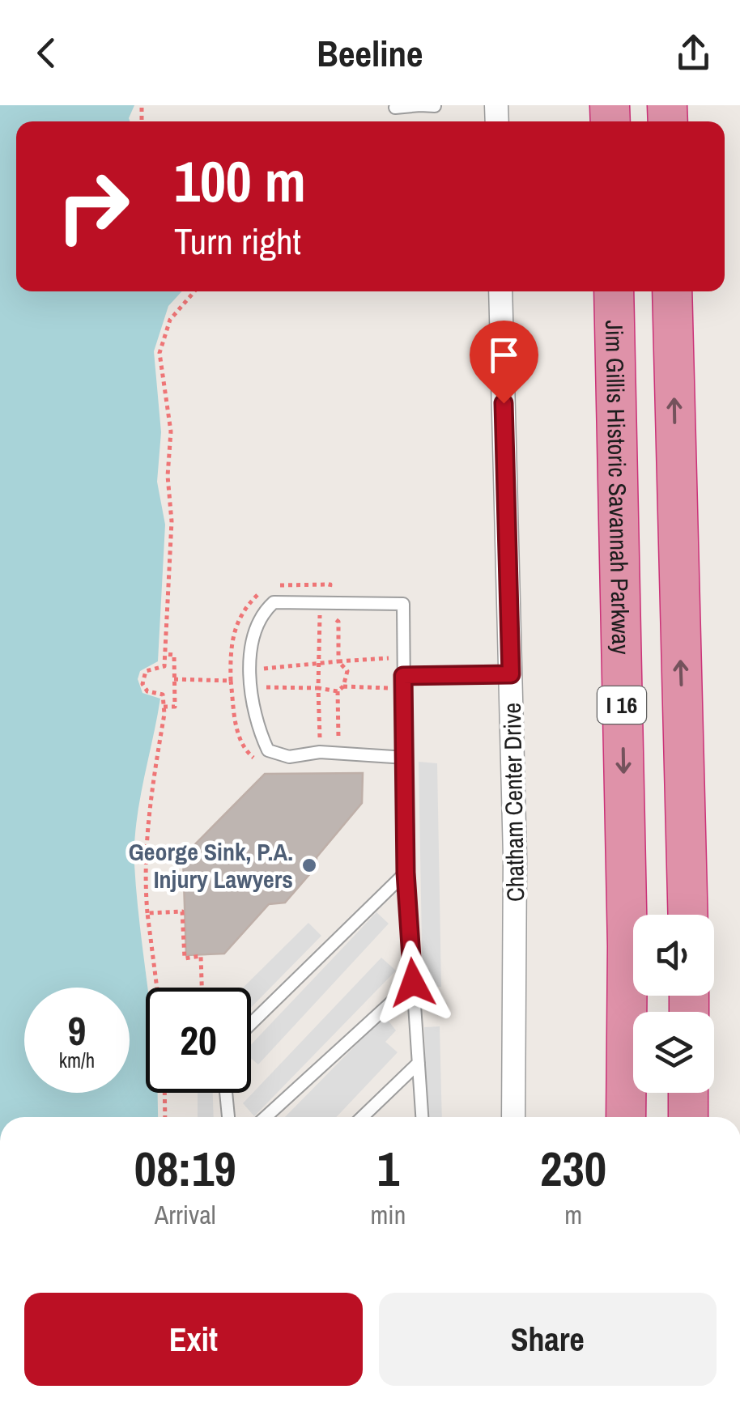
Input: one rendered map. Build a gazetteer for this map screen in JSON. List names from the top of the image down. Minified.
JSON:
{"streets":{"highway":["Jim Gillis Historic Savannah Parkway","I 16"],"street":["Chatham Center Drive"]},"places":["George Sink, P.A. Injury Lawyers"],"page":{"header":"Beeline","turn":["100 m","Turn right"],"speed":"9 km/h","limit":"20","eta":["08:19","Arrival","1","min","230","m"],"buttons":["Exit","Share"]}}
